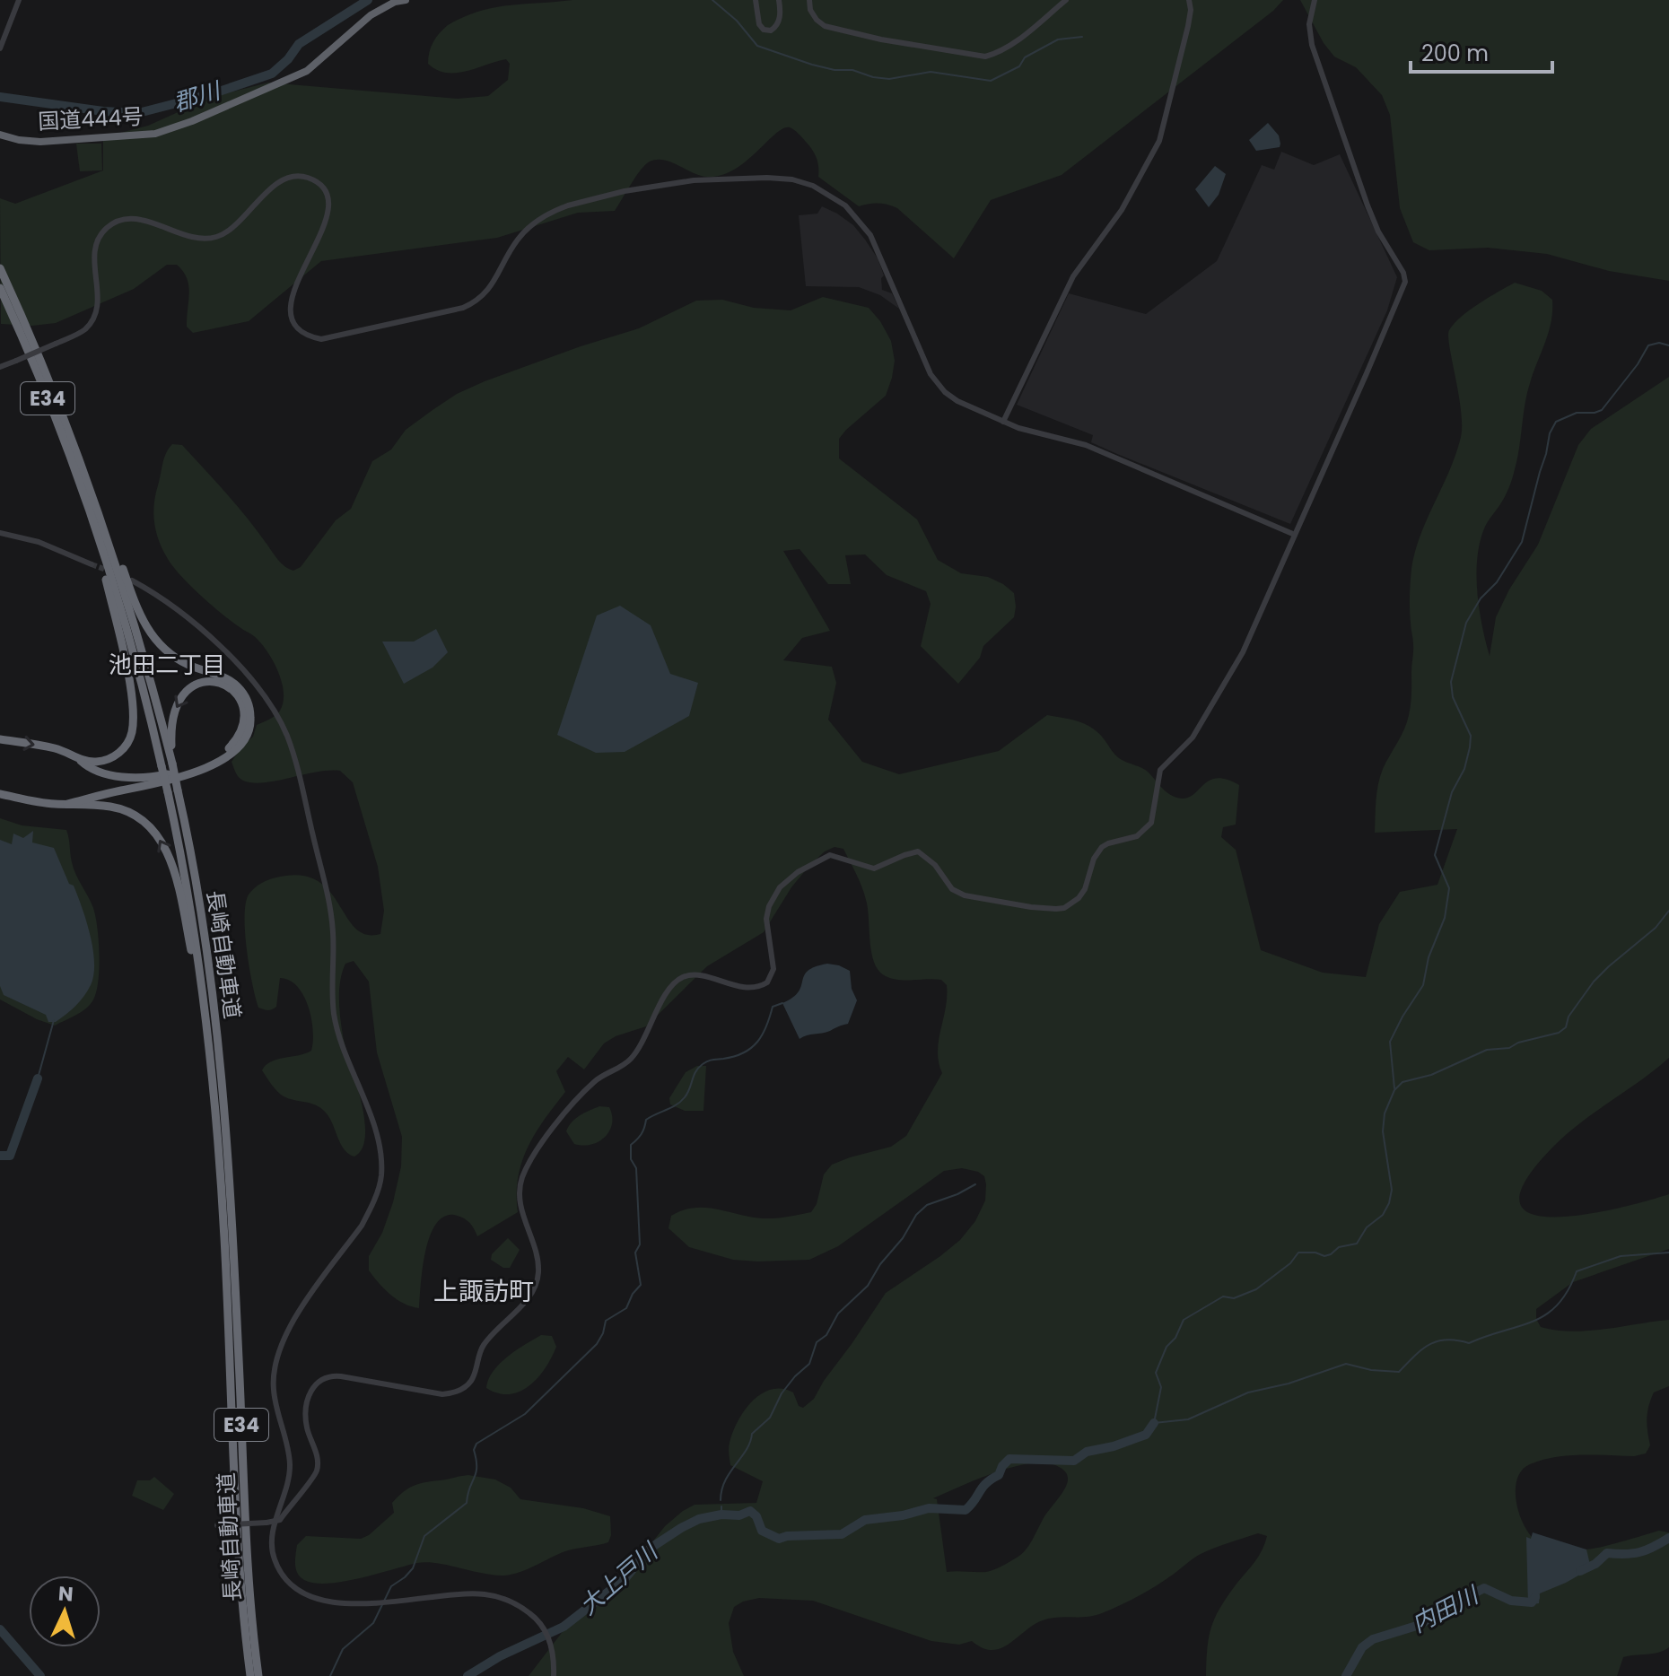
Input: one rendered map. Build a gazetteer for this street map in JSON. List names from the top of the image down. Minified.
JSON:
{"streets":{"highway":["国道444号","E34","長崎自動車道"]},"districts":["池田二丁目","上諏訪町"],"water":["郡川","大上戸川","内田川"],"scale_bar":"200 m","north":"top"}
